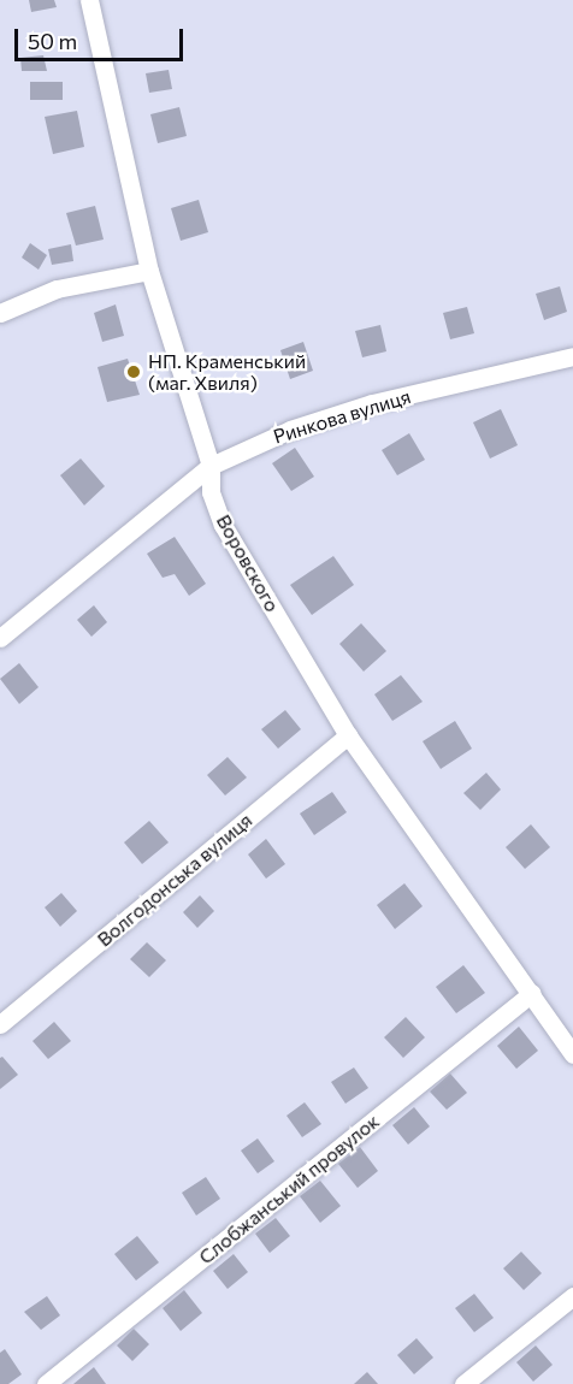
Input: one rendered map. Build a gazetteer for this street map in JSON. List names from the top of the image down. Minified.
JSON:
{"streets":{"street":["Ринкова вулиця","Воровского","Волгодонська вулиця","Слобжанський провулок"]},"crossings":[["Ринкова вулиця","Воровского"],["Воровского","Волгодонська вулиця"],["Воровского","Слобжанський провулок"]],"places":["НП. Краменський (маг. Хвиля)"],"scale_bar":"50 m"}
